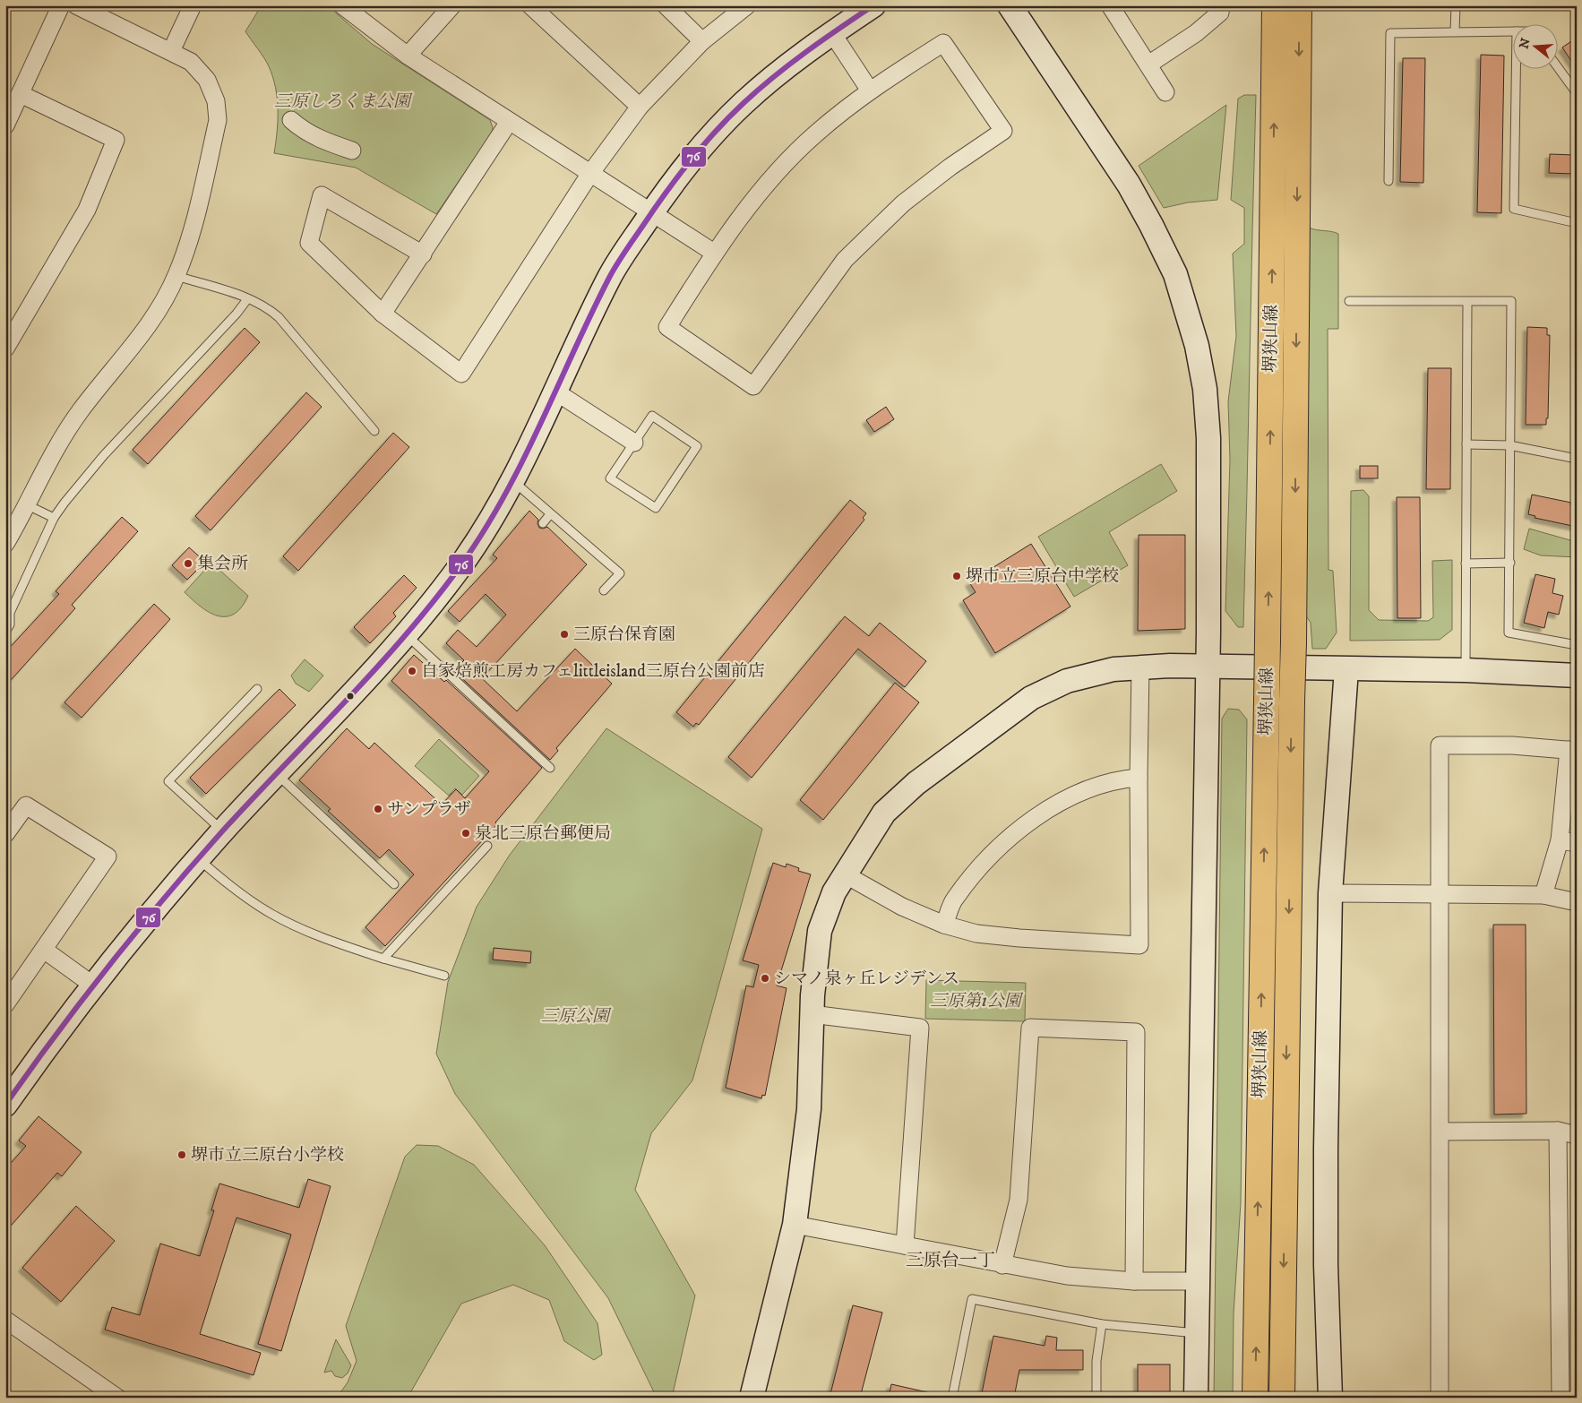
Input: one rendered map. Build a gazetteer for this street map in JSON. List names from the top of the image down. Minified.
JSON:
{"streets":{"main road":["堺狭山線"]},"districts":["三原台一丁"],"parks":["三原しろくま公園","三原第1公園","三原公園"],"places":["集会所","堺市立三原台中学校","三原台保育園","自家焙煎工房カフェlittleisland三原台公園前店","サンプラザ","泉北三原台郵便局","シマノ泉ヶ丘レジデンス","堺市立三原台小学校"],"lines":["transit line 76"],"north":"left"}
